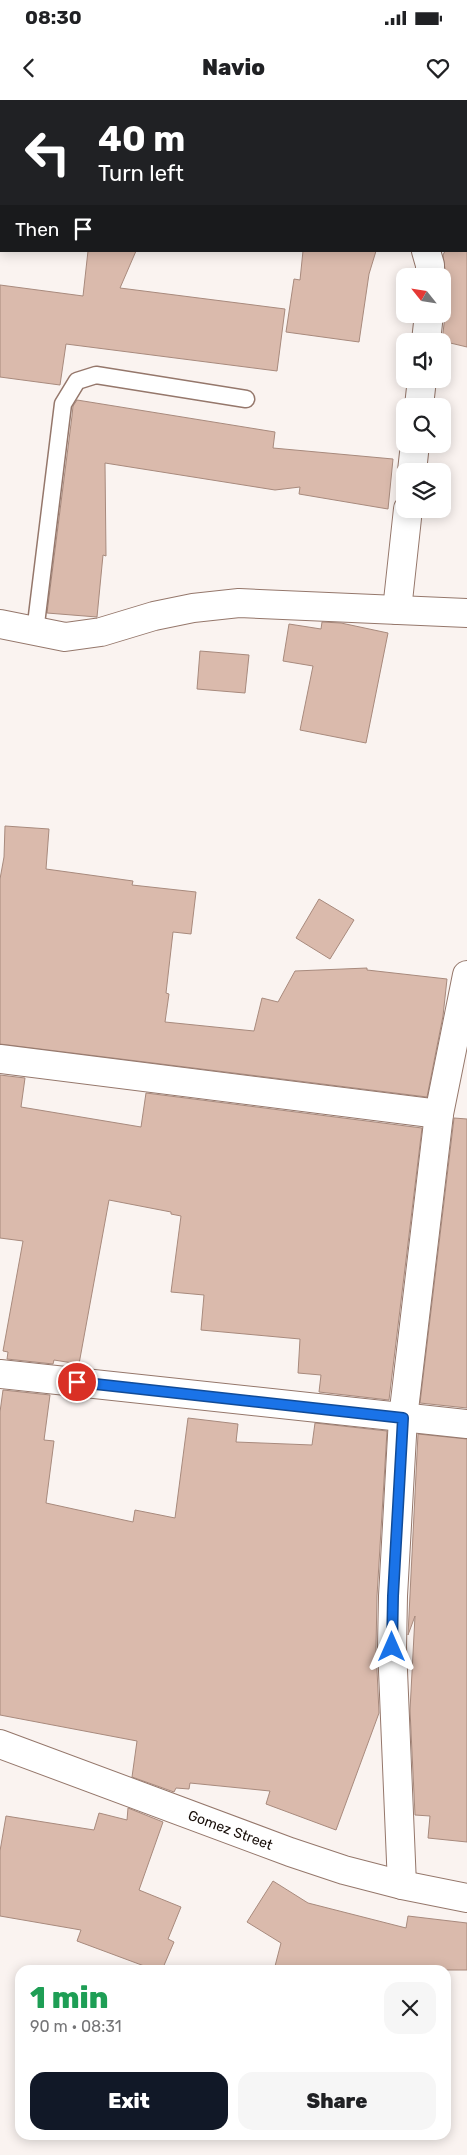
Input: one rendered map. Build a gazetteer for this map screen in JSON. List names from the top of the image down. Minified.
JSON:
{"streets":{"street":["Gomez Street"]},"north":"top left","page":{"status":"08:30","header":"Navio","turn":["40 m","Turn left"],"then":"Then","heading":["1 min","90 m · 08:31"],"buttons":["Exit","Share"]}}
